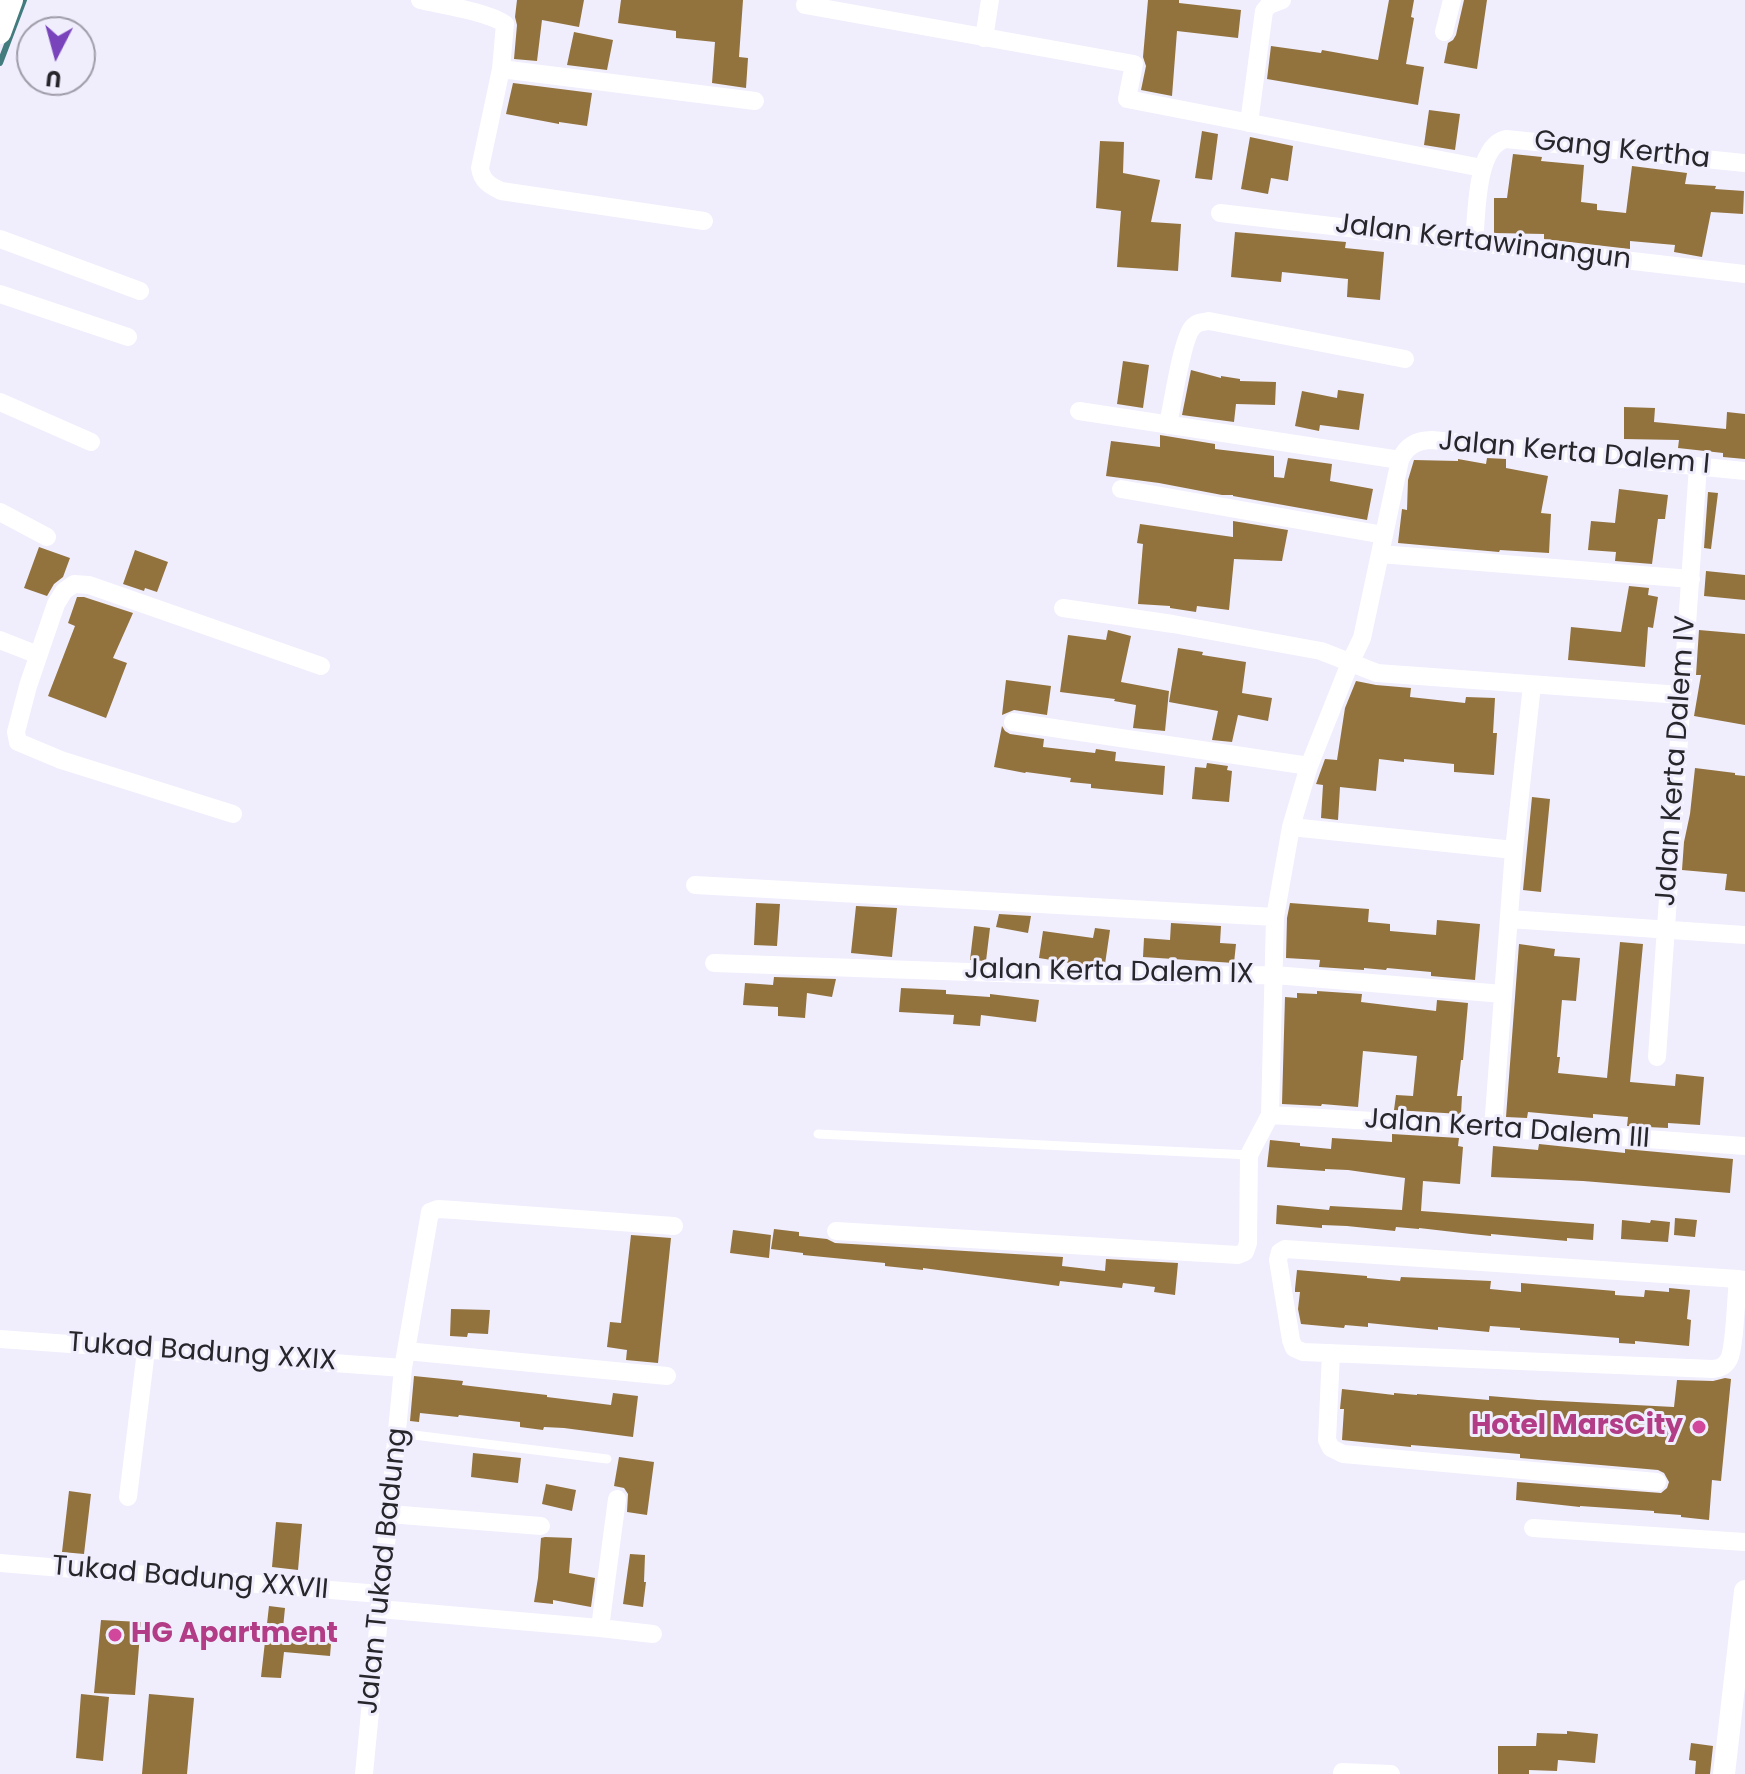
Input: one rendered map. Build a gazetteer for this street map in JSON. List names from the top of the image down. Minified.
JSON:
{"streets":{"street":["Gang Kertha","Jalan Kertawinangun","Jalan Kerta Dalem I","Jalan Kerta Dalem IV","Jalan Kerta Dalem IX","Jalan Kerta Dalem III","Tukad Badung XXIX","Jalan Tukad Badung","Tukad Badung XXVII"]},"crossings":[["Jalan Kerta Dalem I","Jalan Kerta Dalem IV"],["Tukad Badung XXIX","Jalan Tukad Badung"],["Jalan Tukad Badung","Tukad Badung XXVII"]],"places":["Hotel MarsCity","HG Apartment"],"north":"bottom"}
